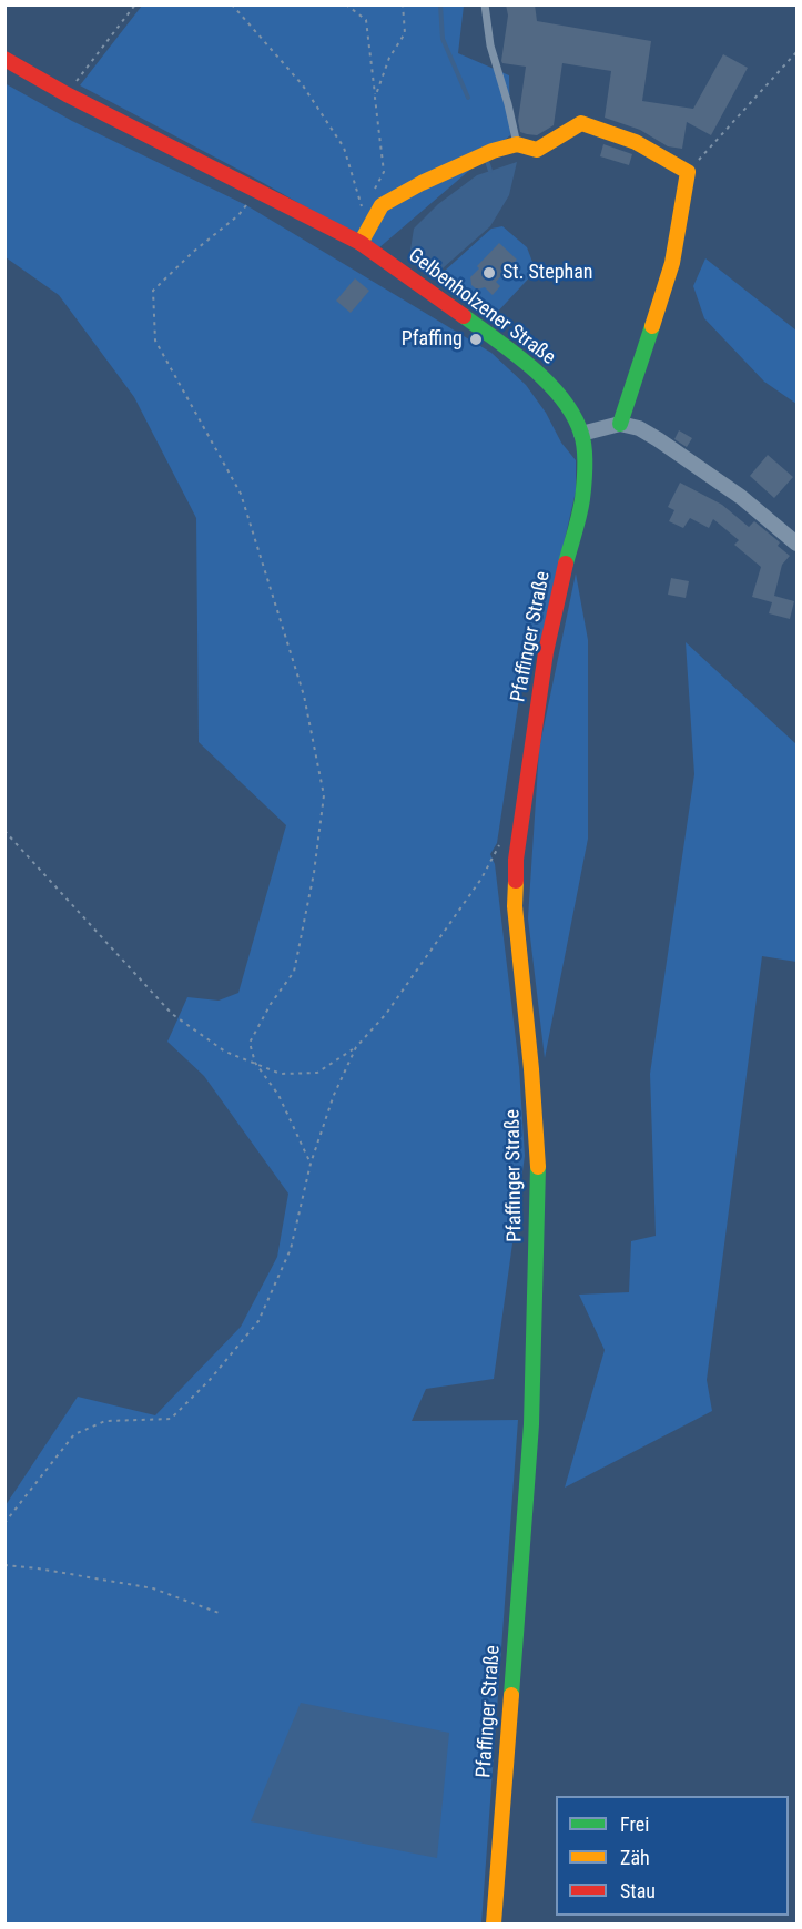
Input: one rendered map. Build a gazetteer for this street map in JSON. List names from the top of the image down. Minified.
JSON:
{"streets":{"street":["Gelbenholzener Straße","Pfaffinger Straße"]},"crossings":[["Gelbenholzener Straße","Pfaffinger Straße"]],"places":["St. Stephan","Pfaffing"],"legend":["Frei","Zäh","Stau"]}
